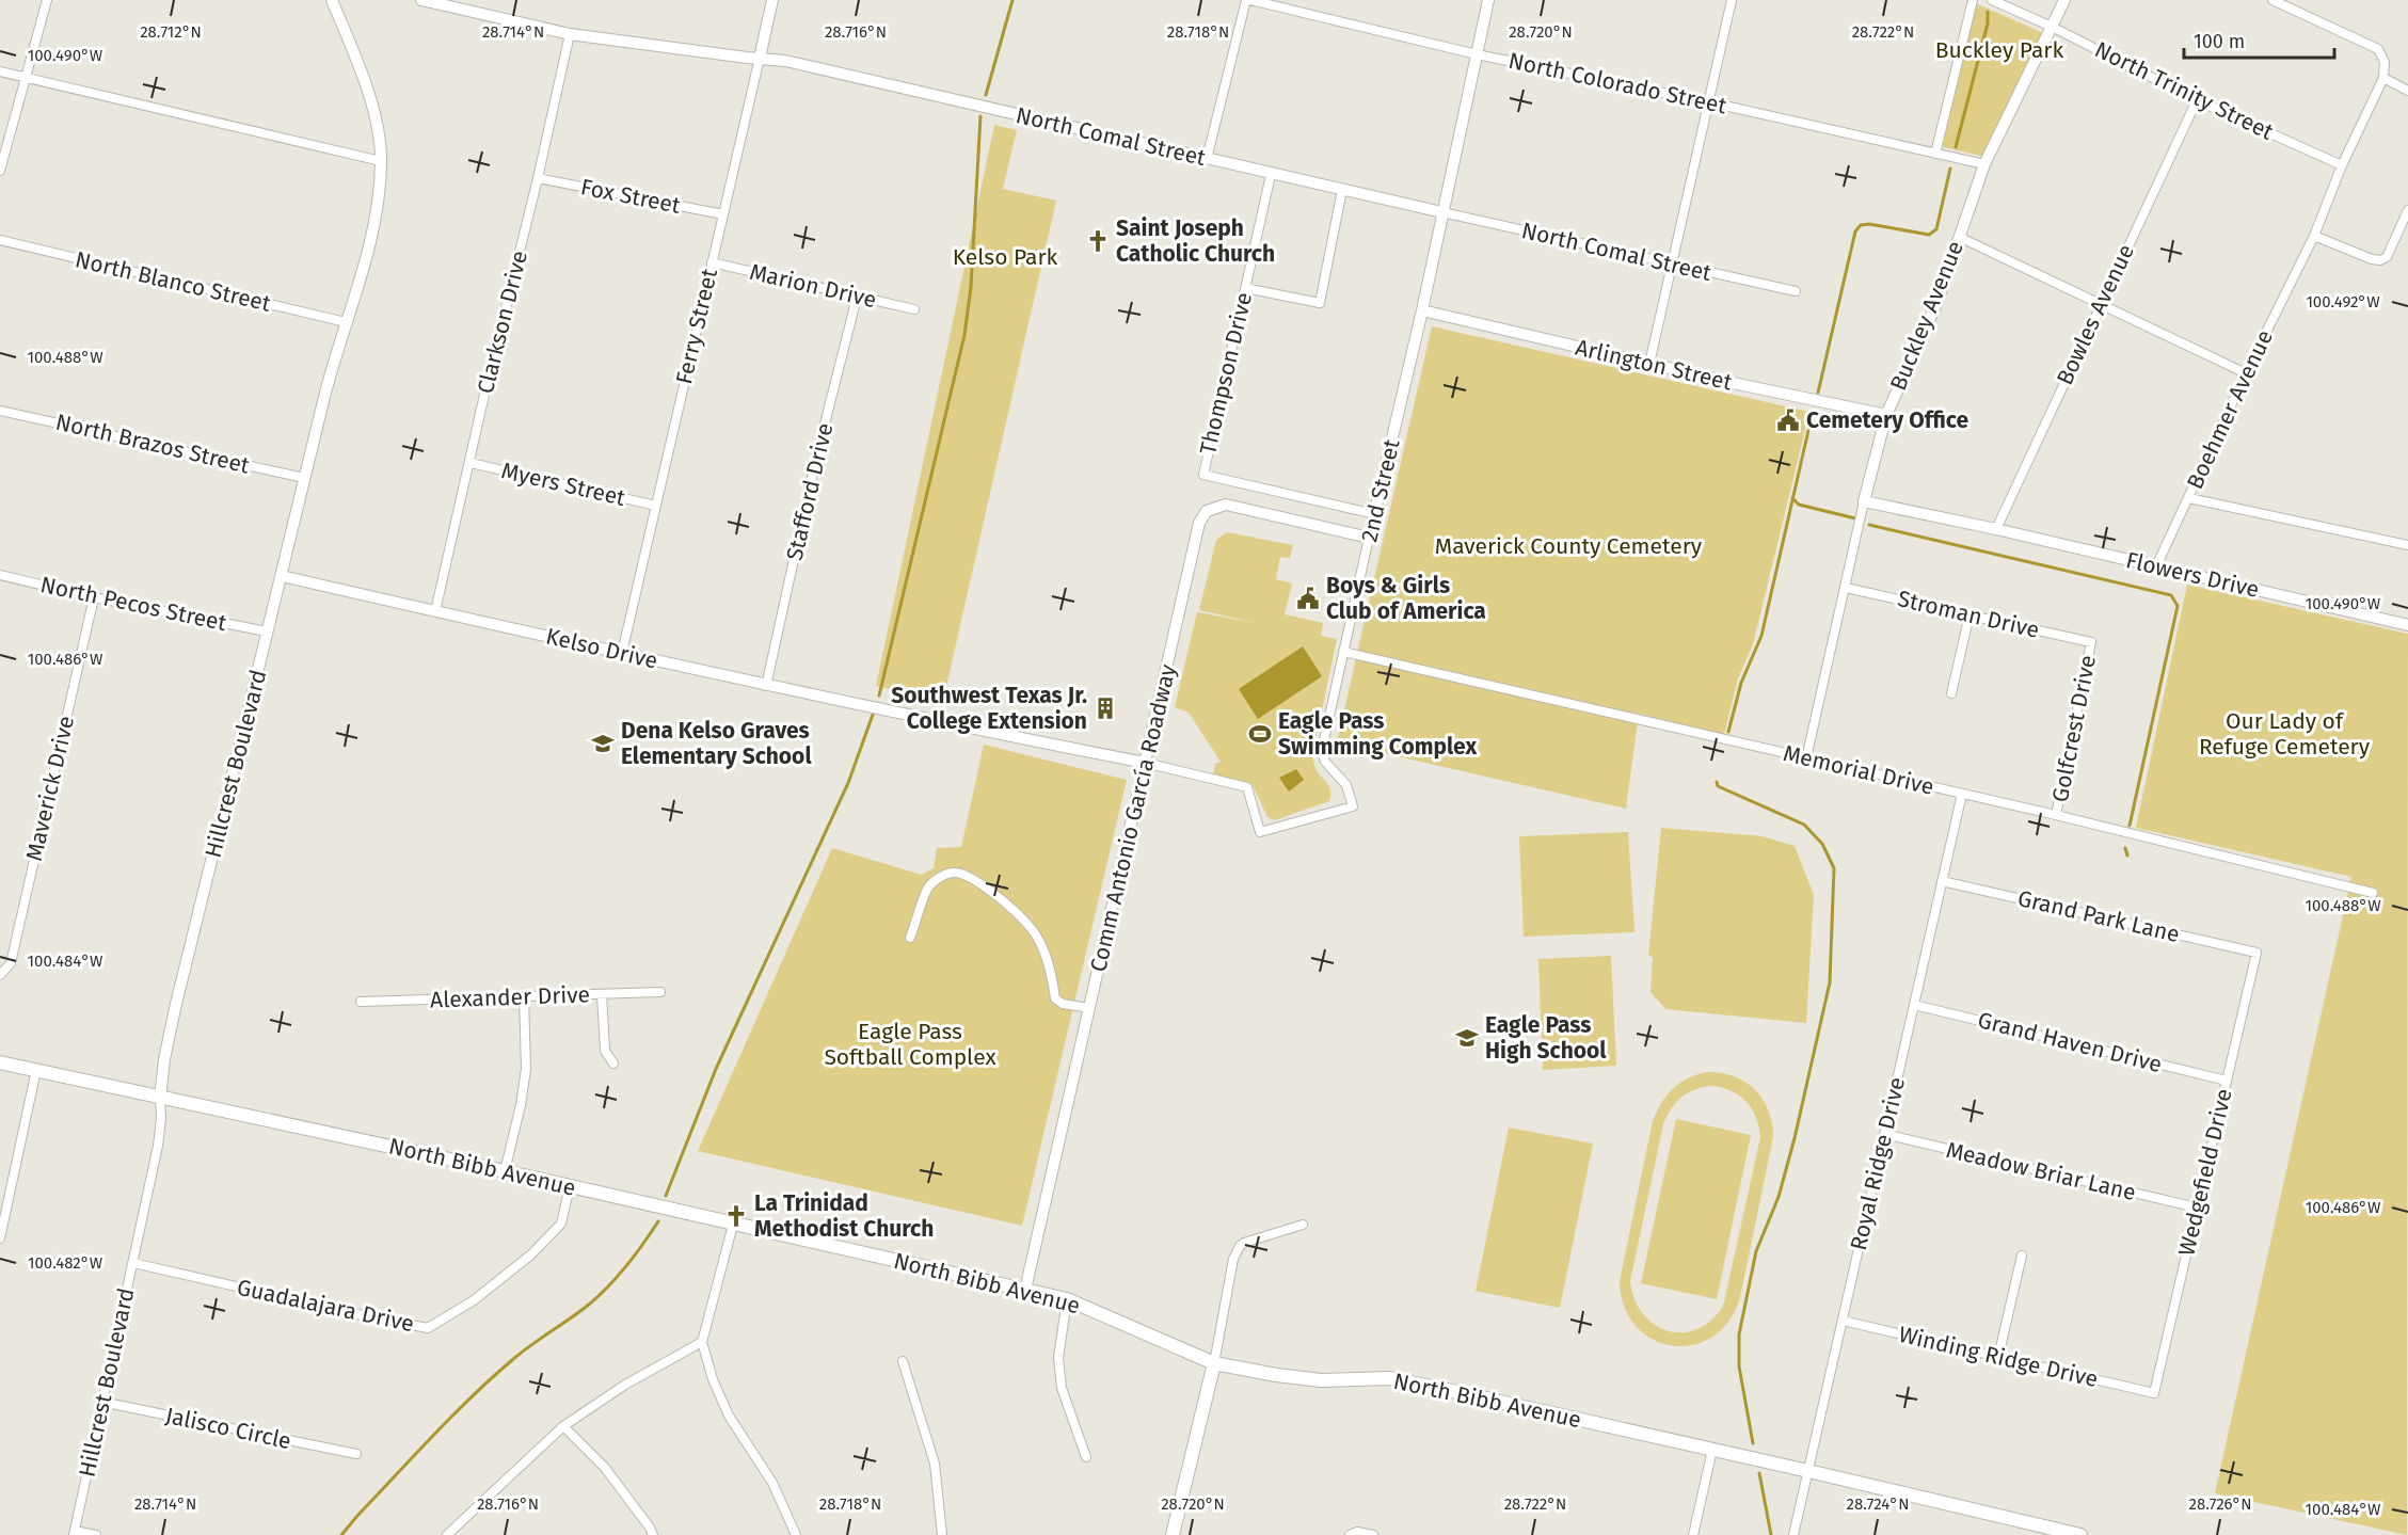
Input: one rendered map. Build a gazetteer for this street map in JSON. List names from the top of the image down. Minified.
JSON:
{"streets":{"main road":["North Bibb Avenue"],"street":["North Colorado Street","North Trinity Street","North Comal Street","Fox Street","North Blanco Street","Marion Drive","Bowles Avenue","Buckley Avenue","Clarkson Drive","Ferry Street","Arlington Street","Thompson Drive","Boehmer Avenue","North Brazos Street","Myers Street","2nd Street","Stafford Drive","Flowers Drive","North Pecos Street","Stroman Drive","Kelso Drive","Golfcrest Drive","Hillcrest Boulevard","Memorial Drive","Maverick Drive","Comm Antonio García Roadway","Grand Park Lane","Alexander Drive","Grand Haven Drive","Royal Ridge Drive","Meadow Briar Lane","Wedgefield Drive","Guadalajara Drive","Winding Ridge Drive","Jalisco Circle"]},"crossings":[["North Colorado Street","Buckley Avenue"],["North Colorado Street","2nd Street"],["North Trinity Street","Bowles Avenue"],["North Trinity Street","Buckley Avenue"],["North Trinity Street","Boehmer Avenue"],["North Comal Street","Clarkson Drive"],["North Comal Street","Ferry Street"],["North Comal Street","Thompson Drive"],["North Comal Street","2nd Street"],["Fox Street","Clarkson Drive"],["Fox Street","Ferry Street"],["North Blanco Street","Hillcrest Boulevard"],["Marion Drive","Ferry Street"],["Marion Drive","Stafford Drive"],["Bowles Avenue","Flowers Drive"],["Buckley Avenue","Arlington Street"],["Buckley Avenue","Flowers Drive"],["Buckley Avenue","Stroman Drive"],["Buckley Avenue","Memorial Drive"],["Clarkson Drive","Myers Street"],["Clarkson Drive","Kelso Drive"],["Ferry Street","Myers Street"],["Ferry Street","Kelso Drive"],["Arlington Street","2nd Street"],["Thompson Drive","2nd Street"],["Boehmer Avenue","Flowers Drive"],["North Brazos Street","Hillcrest Boulevard"],["2nd Street","Kelso Drive"],["2nd Street","Memorial Drive"],["2nd Street","Comm Antonio García Roadway"],["Stafford Drive","Kelso Drive"],["North Pecos Street","Hillcrest Boulevard"],["North Pecos Street","Maverick Drive"],["Stroman Drive","Golfcrest Drive"],["Kelso Drive","Hillcrest Boulevard"],["Kelso Drive","Comm Antonio García Roadway"],["Golfcrest Drive","Memorial Drive"],["Hillcrest Boulevard","North Bibb Avenue"],["Hillcrest Boulevard","Guadalajara Drive"],["Hillcrest Boulevard","Jalisco Circle"],["Memorial Drive","Royal Ridge Drive"],["Comm Antonio García Roadway","North Bibb Avenue"],["Grand Park Lane","Royal Ridge Drive"],["Grand Park Lane","Wedgefield Drive"],["Grand Haven Drive","Royal Ridge Drive"],["Grand Haven Drive","Wedgefield Drive"],["Royal Ridge Drive","North Bibb Avenue"],["Royal Ridge Drive","Meadow Briar Lane"],["Royal Ridge Drive","Winding Ridge Drive"],["North Bibb Avenue","Guadalajara Drive"],["Meadow Briar Lane","Wedgefield Drive"],["Wedgefield Drive","Winding Ridge Drive"]],"parks":["Buckley Park","Kelso Park","Maverick County Cemetery","Our Lady of Refuge Cemetery","Eagle Pass Softball Complex"],"places":{"church":["Saint Joseph Catholic Church","La Trinidad Methodist Church"],"public building":["Cemetery Office","Boys & Girls Club of America"],"building":["Southwest Texas Jr. College Extension"],"sports":["Eagle Pass Swimming Complex"],"school or university":["Dena Kelso Graves Elementary School","Eagle Pass High School"]},"scale_bar":"100 m","coordinates":["28.712°N","28.714°N","28.716°N","28.718°N","28.720°N","28.722°N","100.490°W","100.492°W","100.488°W","100.486°W","100.484°W","100.482°W","28.724°N","28.726°N"]}
